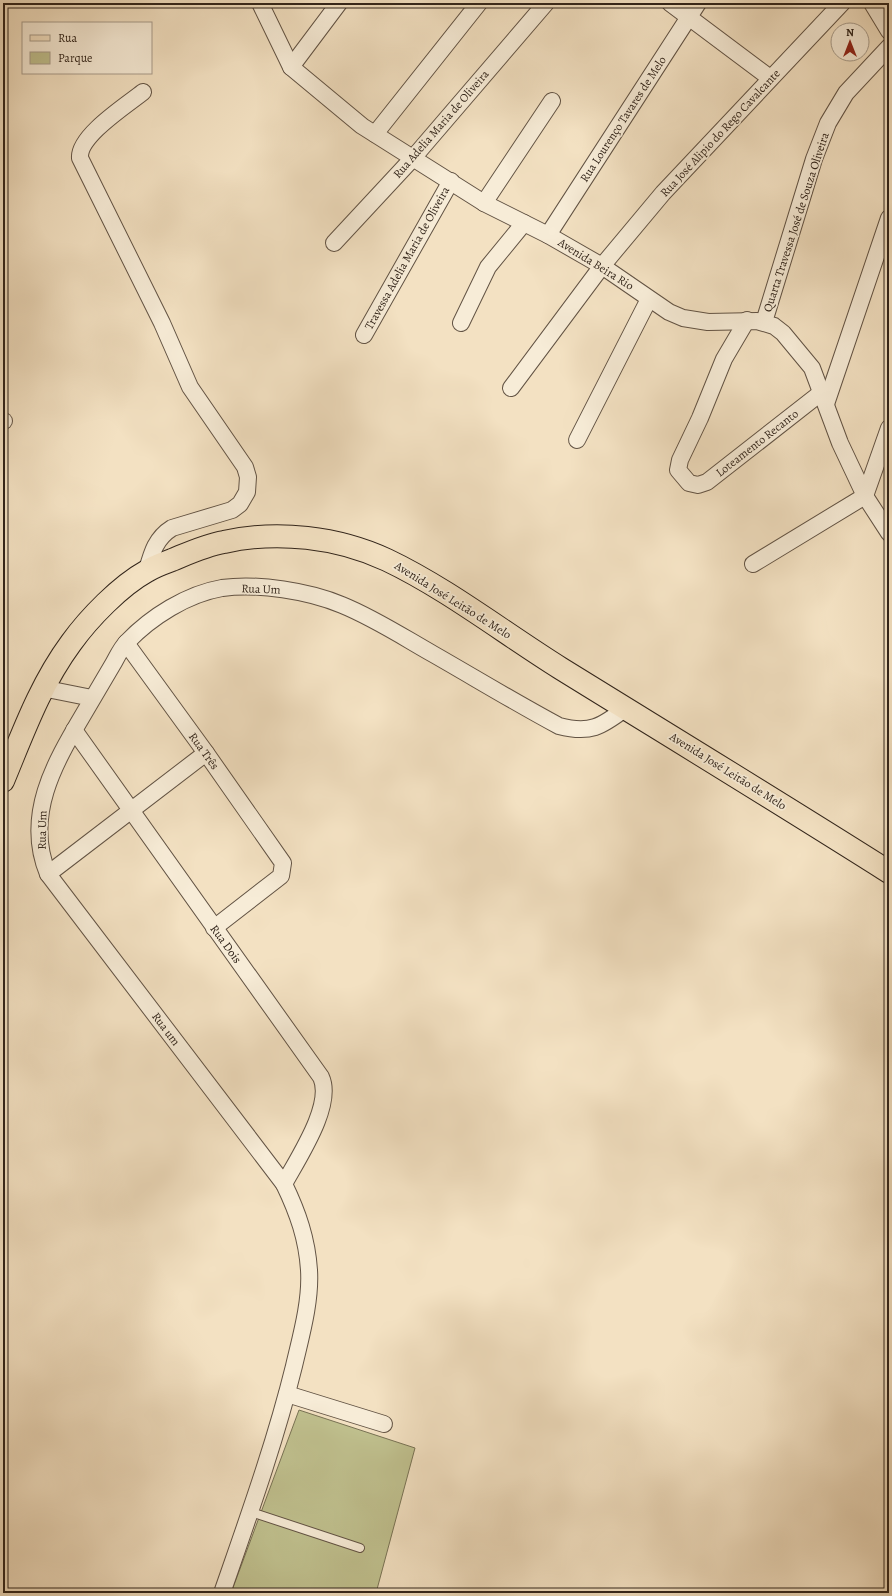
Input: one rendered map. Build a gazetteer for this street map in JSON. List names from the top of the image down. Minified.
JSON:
{"streets":{"main road":["Avenida José Leitão de Melo"],"street":["Rua Lourenço Tavares de Melo","Rua Adelia Maria de Oliveira","Rua José Alipio do Rego Cavalcante","Quarta Travessa José de Souza Oliveira","Travessa Adelia Maria de Oliveira","Avenida Beira Rio","Loteamento Recanto","Rua Um","Rua Três","Rua Dois","Rua um"]},"crossings":[["Rua Lourenço Tavares de Melo","Avenida Beira Rio"],["Rua Adelia Maria de Oliveira","Avenida Beira Rio"],["Rua José Alipio do Rego Cavalcante","Avenida Beira Rio"],["Quarta Travessa José de Souza Oliveira","Avenida Beira Rio"],["Travessa Adelia Maria de Oliveira","Avenida Beira Rio"],["Avenida Beira Rio","Loteamento Recanto"],["Rua Um","Avenida José Leitão de Melo"],["Rua Um","Rua Três"],["Rua Um","Rua Dois"],["Rua Um","Rua um"],["Rua Três","Rua Dois"],["Rua Dois","Rua um"]],"legend":["Rua","Parque"],"north":"top"}
